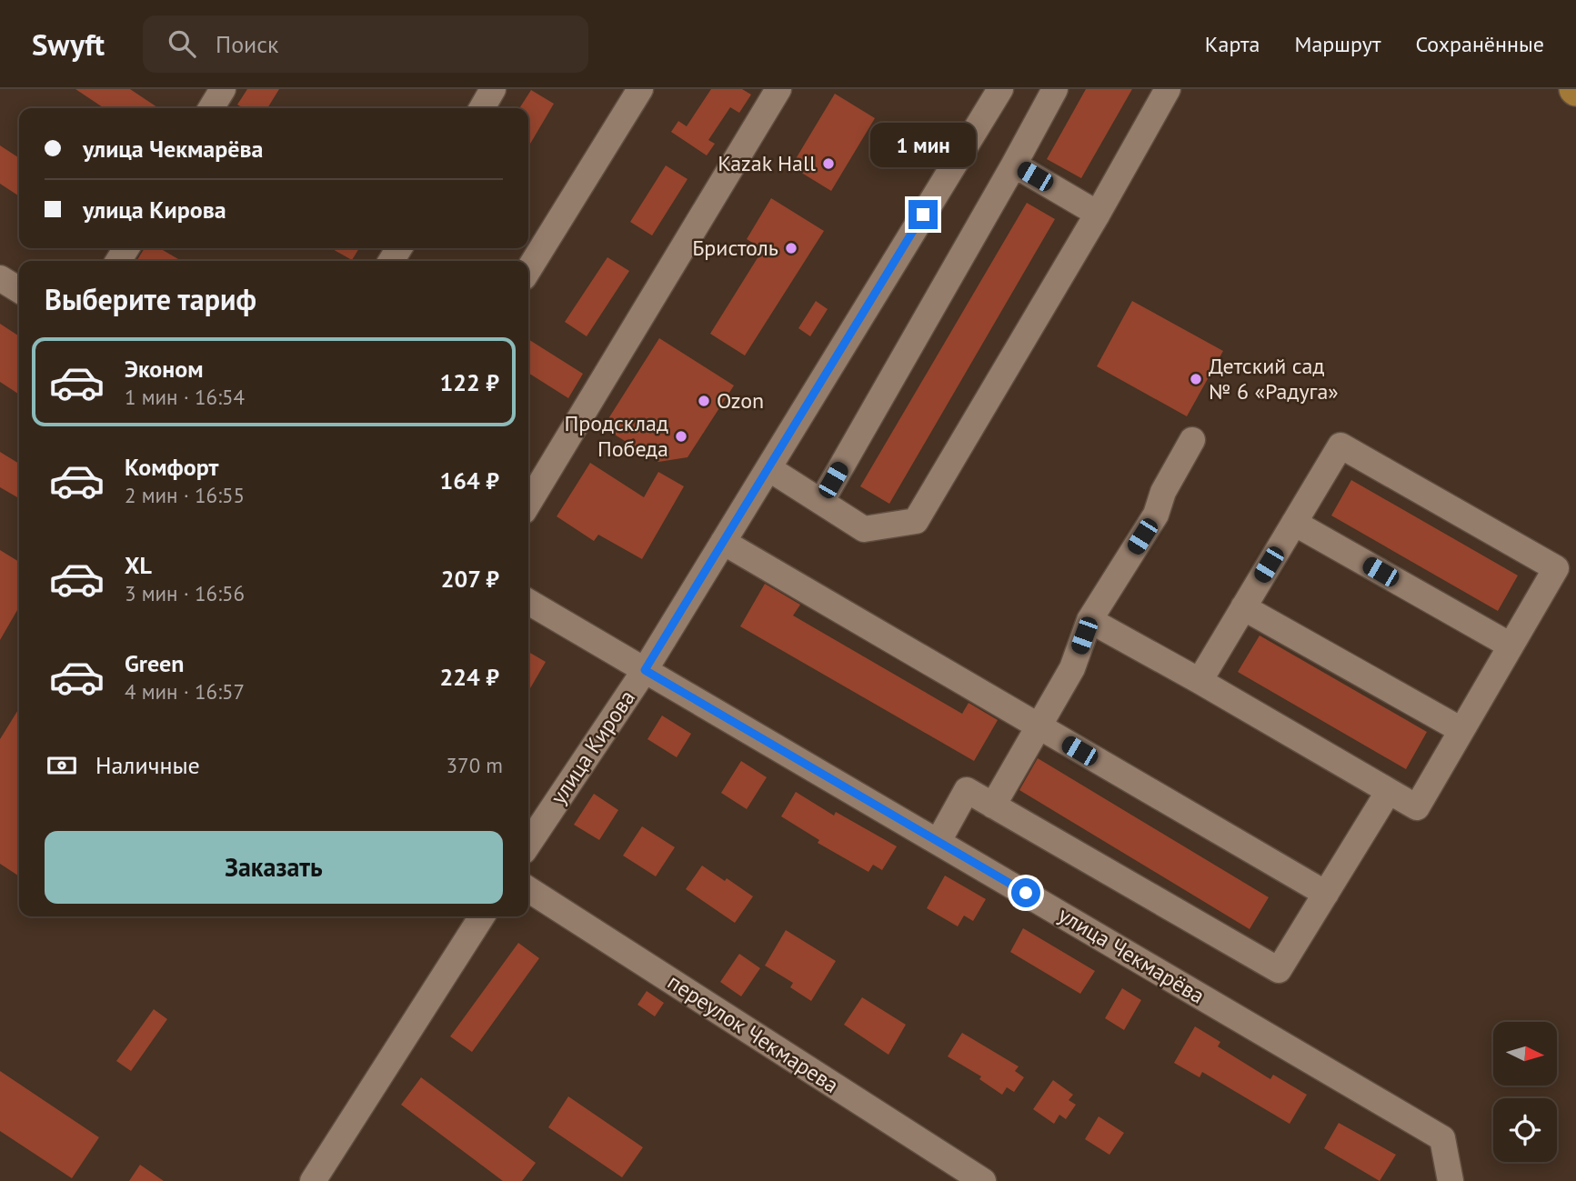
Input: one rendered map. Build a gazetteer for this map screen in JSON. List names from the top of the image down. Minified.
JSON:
{"streets":{"street":["улица Кирова","улица Чекмарёва","переулок Чекмарева"]},"crossings":[["улица Кирова","улица Чекмарёва"]],"places":["Kazak Hall","Бристоль","Детский сад № 6 «Радуга»","Ozon","Продсклад Победа"],"north":"right","page":{"header":"Swyft","search":"Поиск","nav":["Карта","Маршрут","Сохранённые"],"banner":["улица Чекмарёва","улица Кирова"],"bubble":"1 мин","heading":"Выберите тариф","list":[{"name":"Эконом","note":"1 мин · 16:54","value":"122 ₽"},{"name":"Комфорт","note":"2 мин · 16:55","value":"164 ₽"},{"name":"XL","note":"3 мин · 16:56","value":"207 ₽"},{"name":"Green","note":"4 мин · 16:57","value":"224 ₽"}],"pay":["Наличные","370 m"],"buttons":"Заказать"}}
